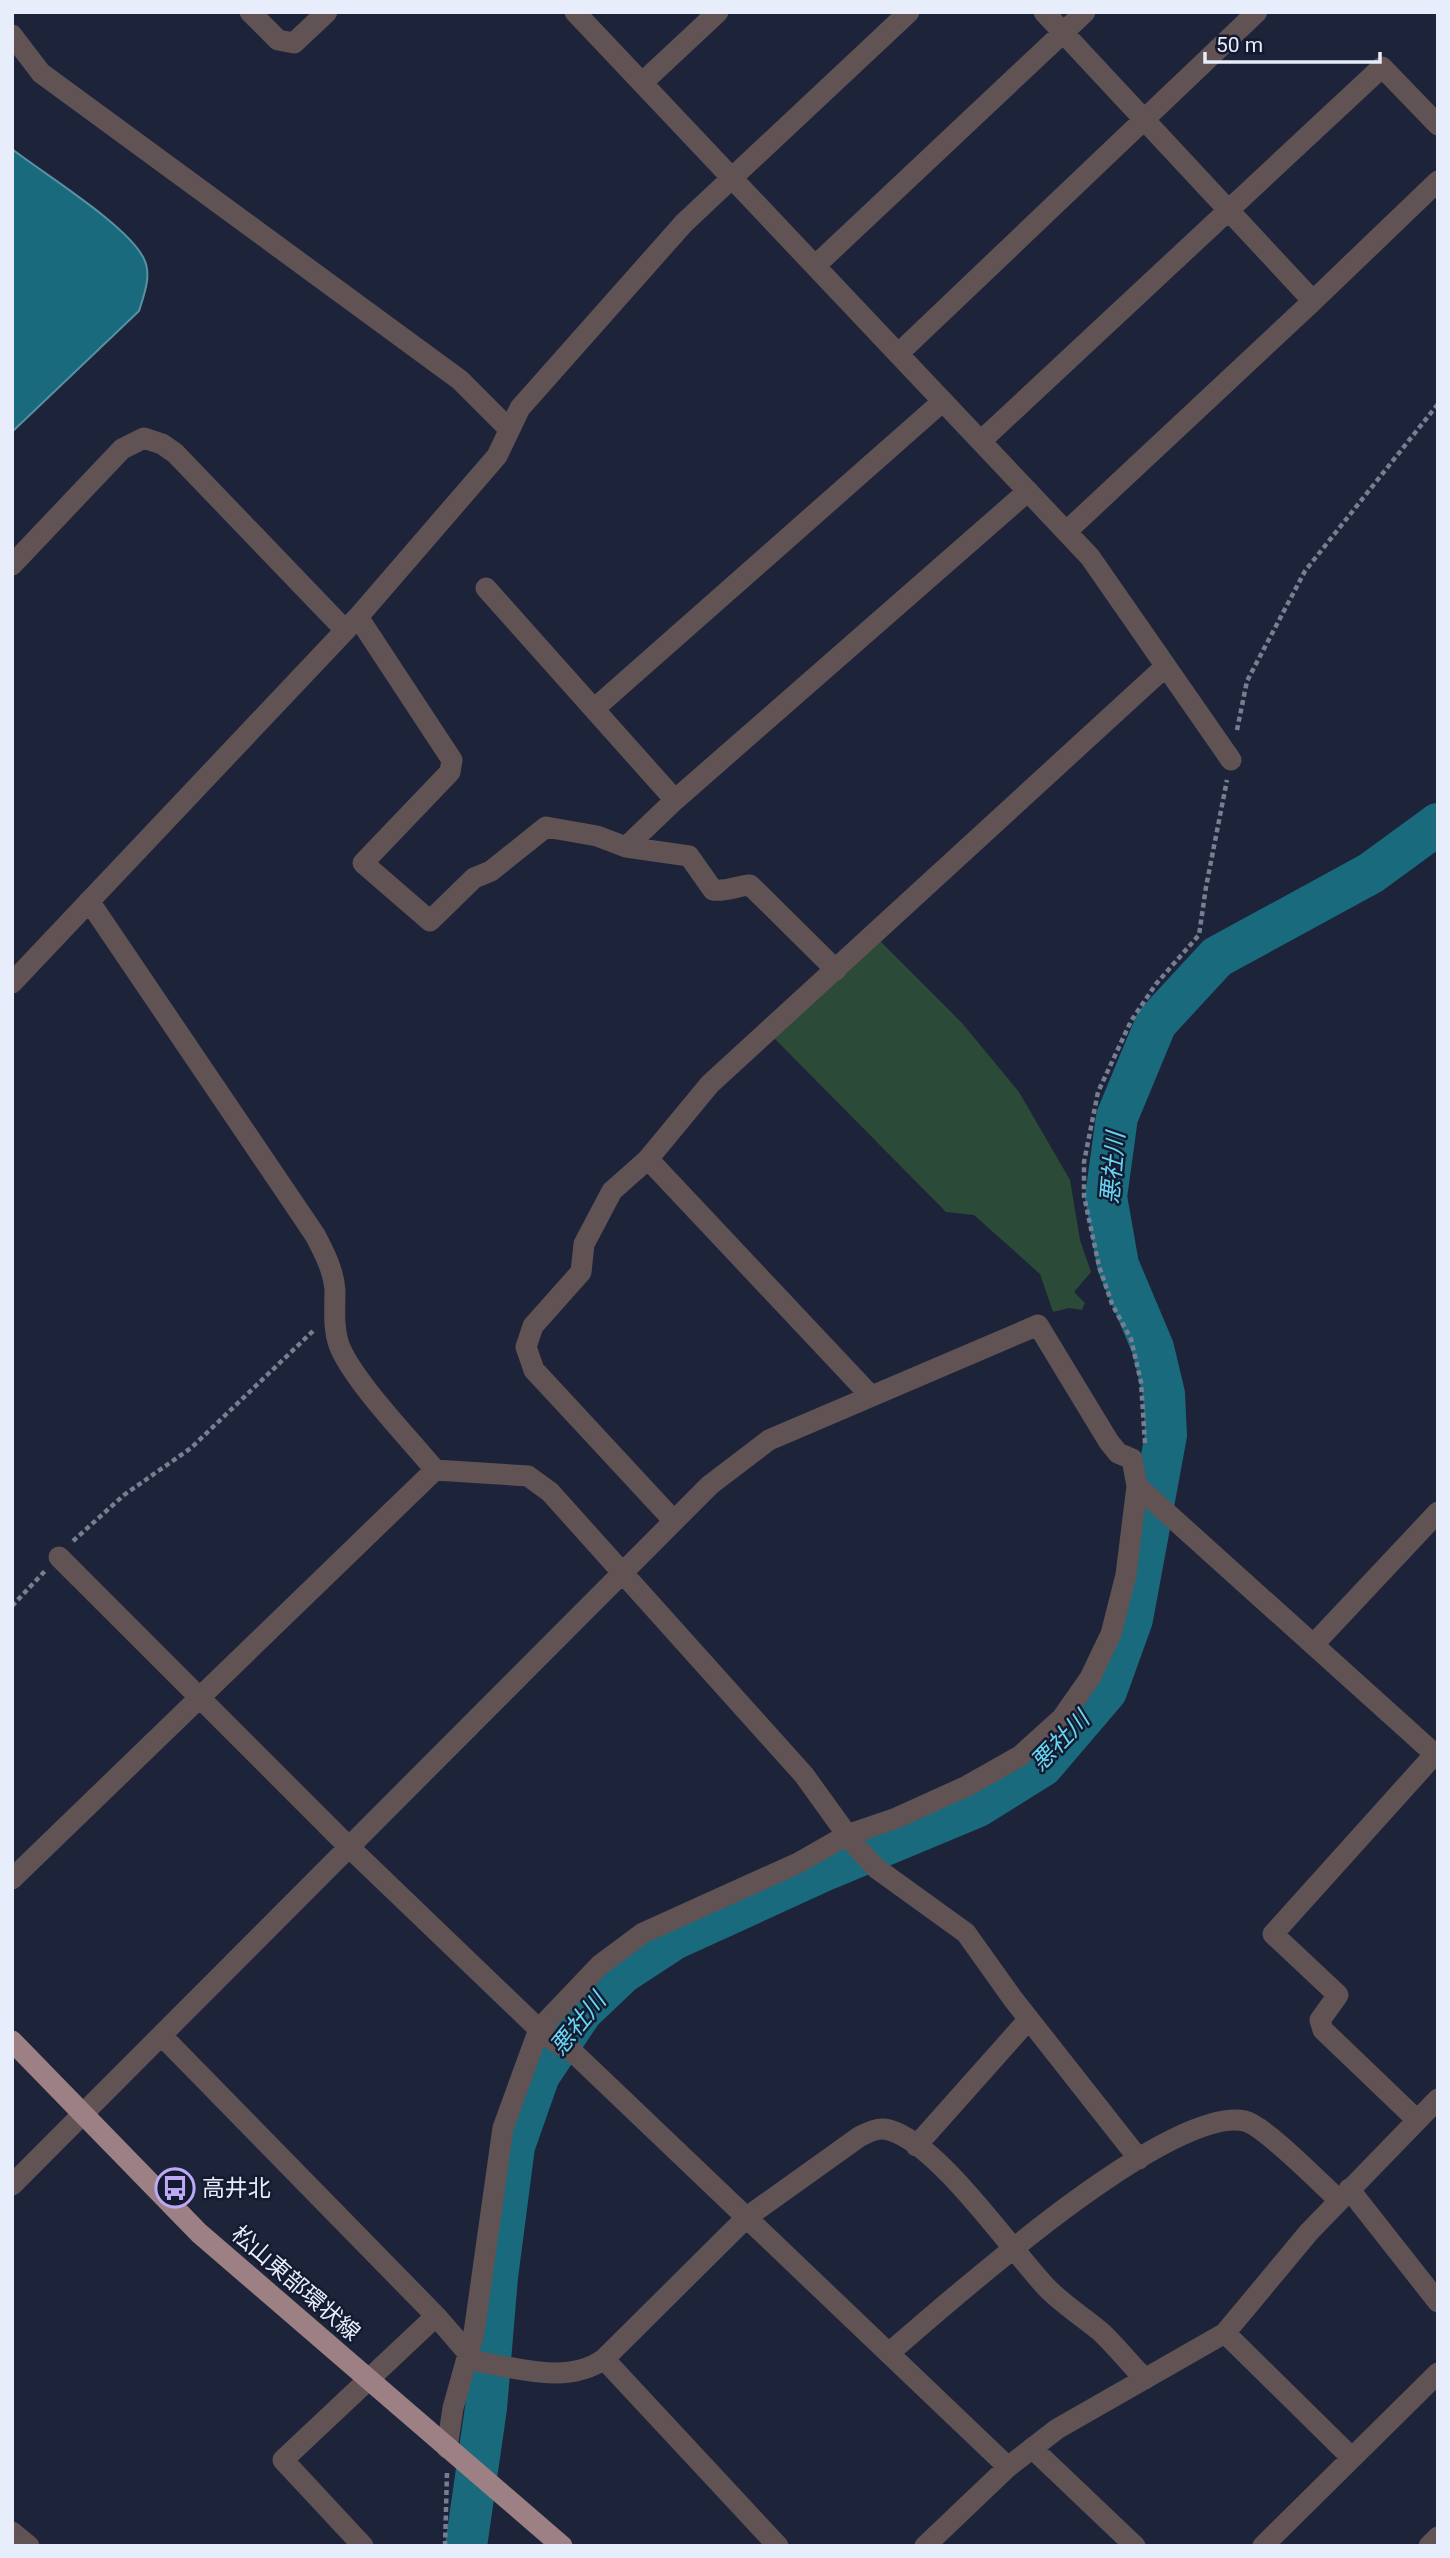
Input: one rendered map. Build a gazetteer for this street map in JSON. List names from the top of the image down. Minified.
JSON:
{"streets":{"main road":["松山東部環状線"]},"water":["悪社川"],"places":{"bus stop":["高井北"]},"scale_bar":"50 m"}
